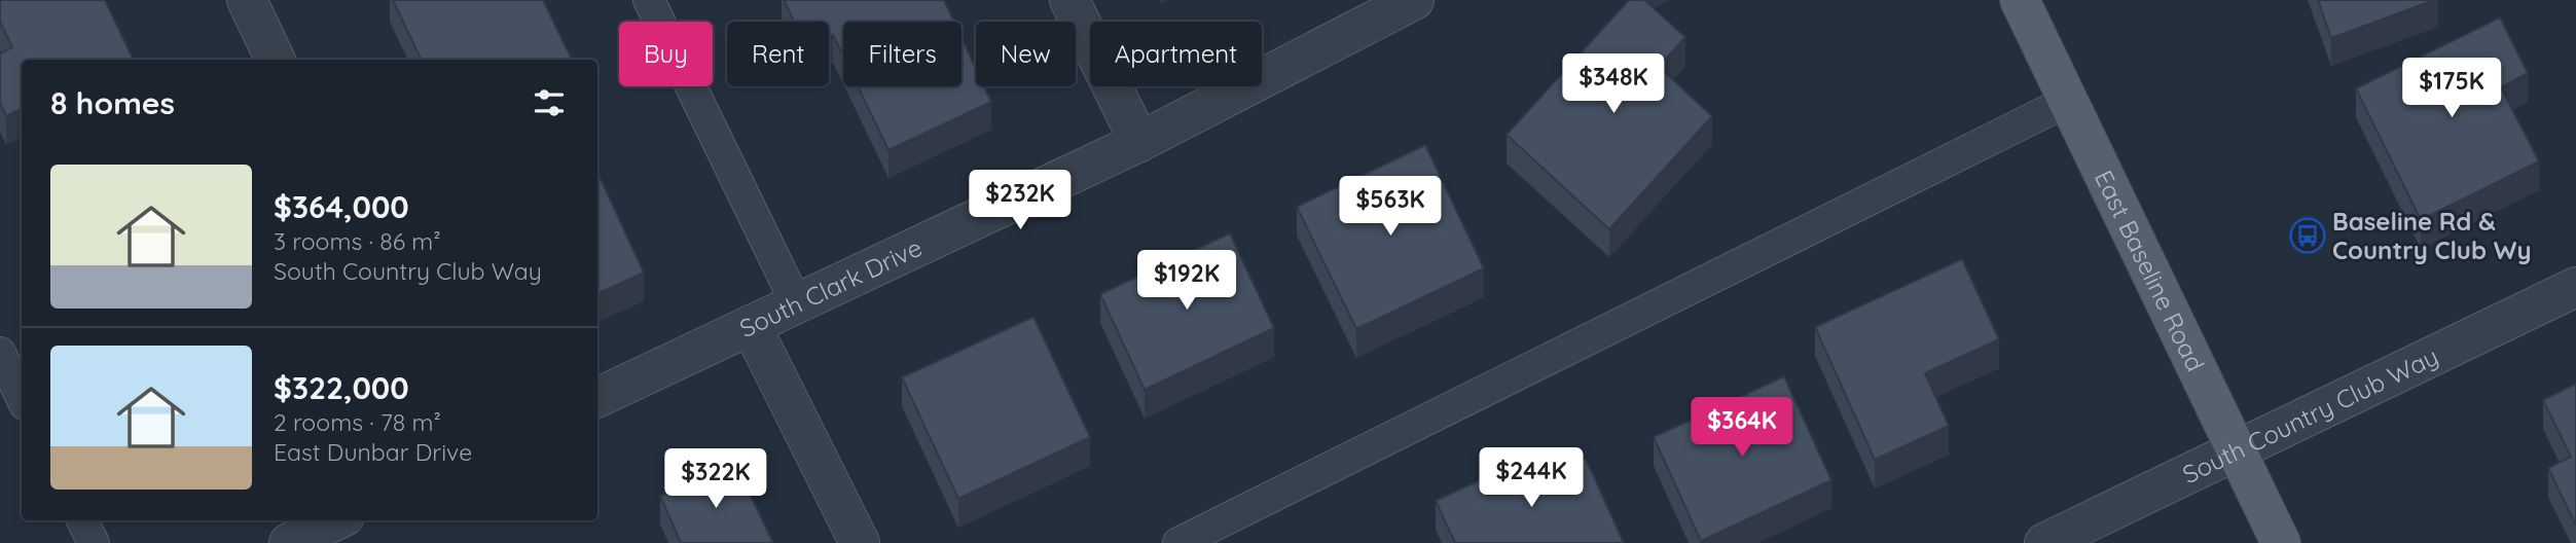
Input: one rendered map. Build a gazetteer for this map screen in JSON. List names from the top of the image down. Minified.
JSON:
{"streets":{"main road":["East Baseline Road"],"street":["South Clark Drive","South Country Club Way"]},"crossings":[["East Baseline Road","South Country Club Way"]],"places":{"bus stop":["Baseline Rd & Country Club Wy"]},"page":{"chip":["Buy","Rent","Filters","New","Apartment"],"price":["$348K","$175K","$232K","$563K","$192K","$364K","$244K","$322K"],"heading":"8 homes","list":[{"name":"$364,000","note":"3 rooms · 86 m² · South Country Club Way"},{"name":"$322,000","note":"2 rooms · 78 m² · East Dunbar Drive"}]}}
